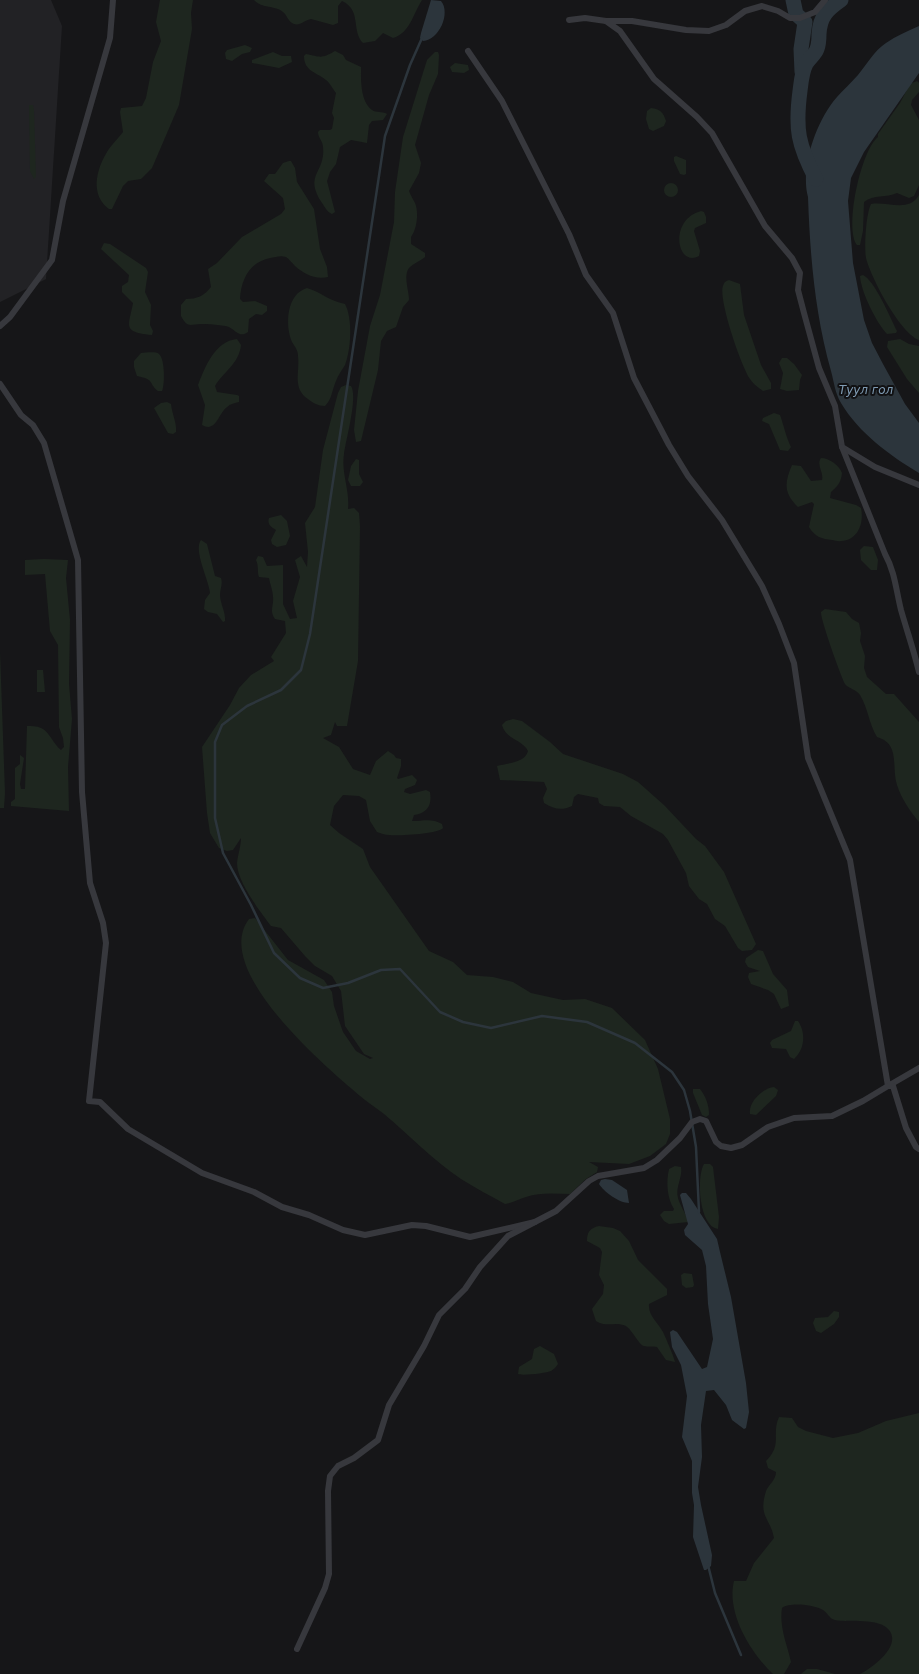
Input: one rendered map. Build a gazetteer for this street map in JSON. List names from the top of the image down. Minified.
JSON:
{"water":["Туул гол"]}
